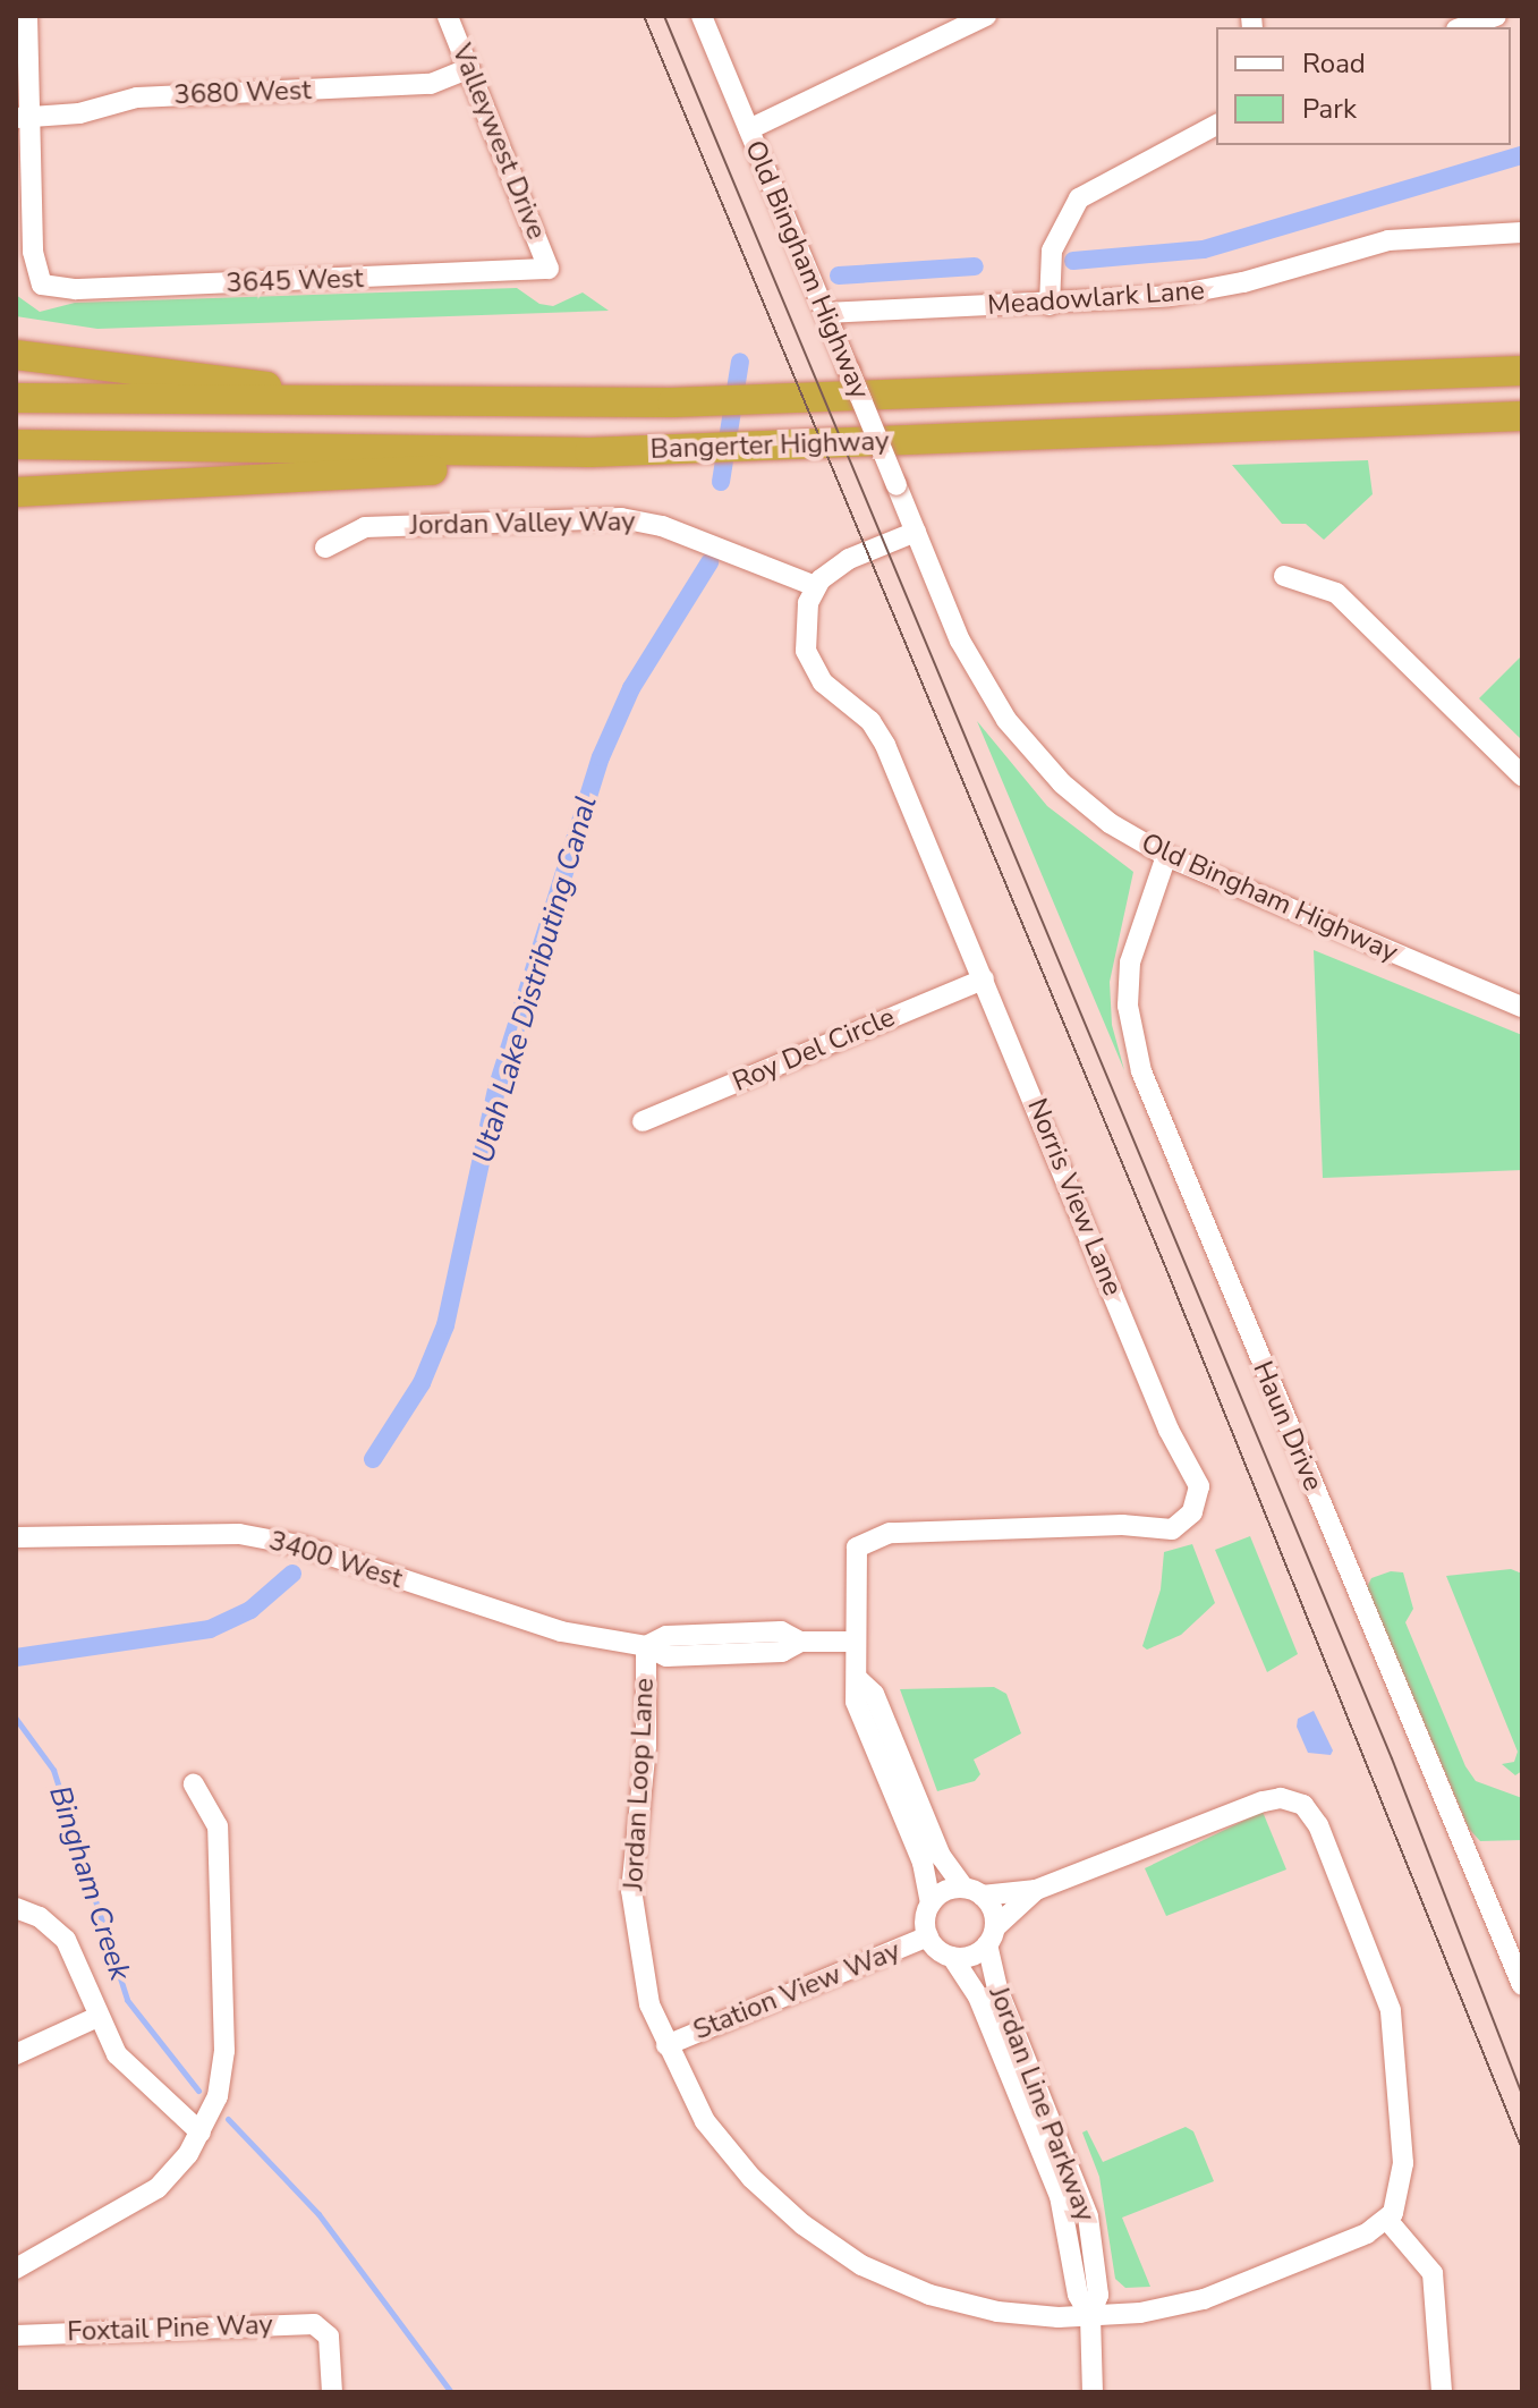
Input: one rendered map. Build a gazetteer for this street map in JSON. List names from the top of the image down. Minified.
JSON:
{"streets":{"highway":["Bangerter Highway"],"street":["3680 West","Valleywest Drive","Old Bingham Highway","3645 West","Meadowlark Lane","Jordan Valley Way","Roy Del Circle","Norris View Lane","Haun Drive","3400 West","Jordan Loop Lane","Station View Way","Jordan Line Parkway","Foxtail Pine Way"]},"crossings":[["3680 West","Valleywest Drive"],["3680 West","3645 West"],["Valleywest Drive","3645 West"],["Old Bingham Highway","Meadowlark Lane"],["Old Bingham Highway","Haun Drive"],["Jordan Valley Way","Norris View Lane"],["Roy Del Circle","Norris View Lane"],["Norris View Lane","3400 West"],["3400 West","Jordan Loop Lane"],["Jordan Loop Lane","Station View Way"],["Jordan Loop Lane","Jordan Line Parkway"],["Station View Way","Jordan Line Parkway"]],"water":["Utah Lake Distributing Canal","Bingham Creek"],"legend":["Road","Park"]}
